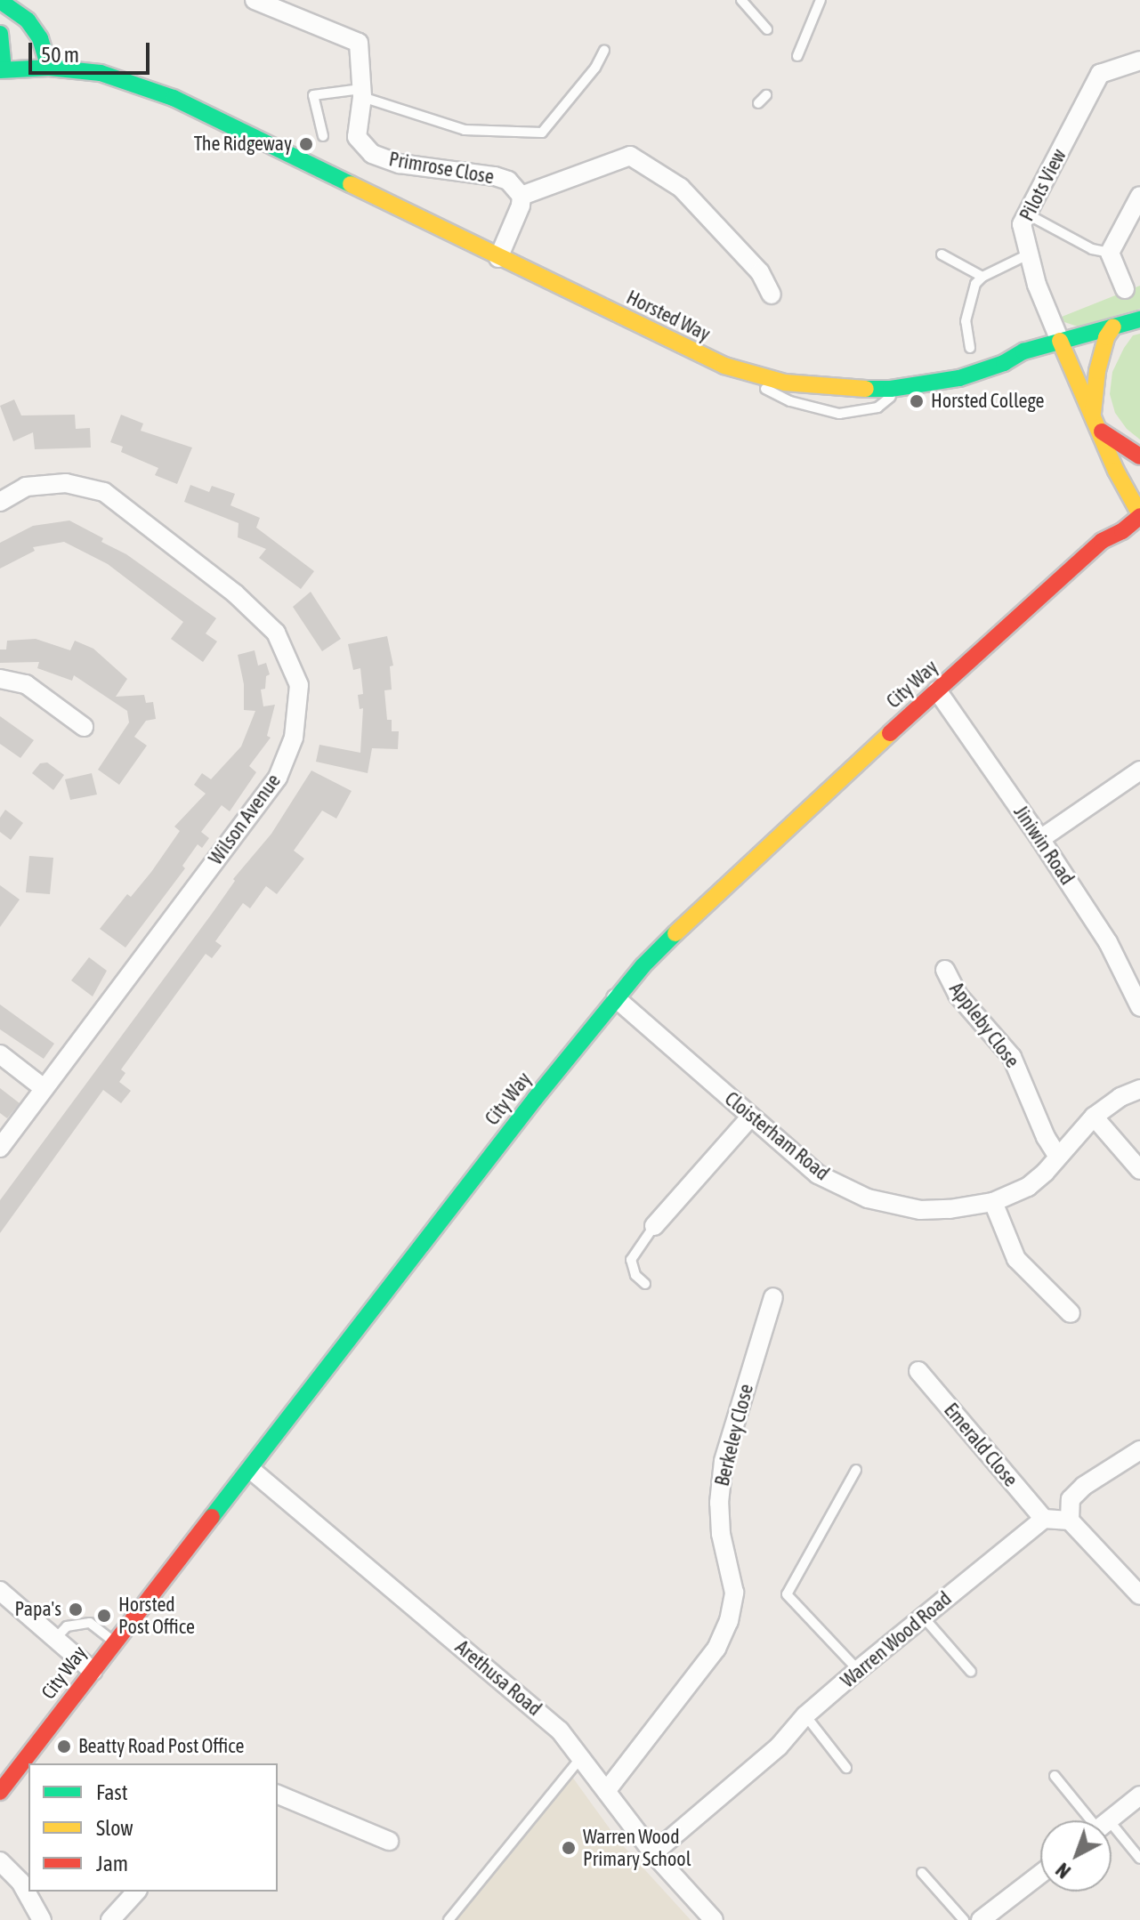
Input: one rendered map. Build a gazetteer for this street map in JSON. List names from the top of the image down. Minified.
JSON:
{"streets":{"main road":["Horsted Way","City Way"],"street":["Primrose Close","Pilots View","Wilson Avenue","Jiniwin Road","Appleby Close","Cloisterham Road","Berkeley Close","Emerald Close","Warren Wood Road","Arethusa Road"]},"crossings":[["Pilots View","Horsted Way"],["City Way","Jiniwin Road"],["City Way","Cloisterham Road"],["City Way","Arethusa Road"],["Appleby Close","Cloisterham Road"],["Berkeley Close","Arethusa Road"],["Emerald Close","Warren Wood Road"],["Warren Wood Road","Arethusa Road"]],"places":["The Ridgeway","Horsted College","Papa's","Horsted Post Office","Beatty Road Post Office","Warren Wood Primary School"],"legend":["Fast","Slow","Jam"],"scale_bar":"50 m","north":"bottom left"}
